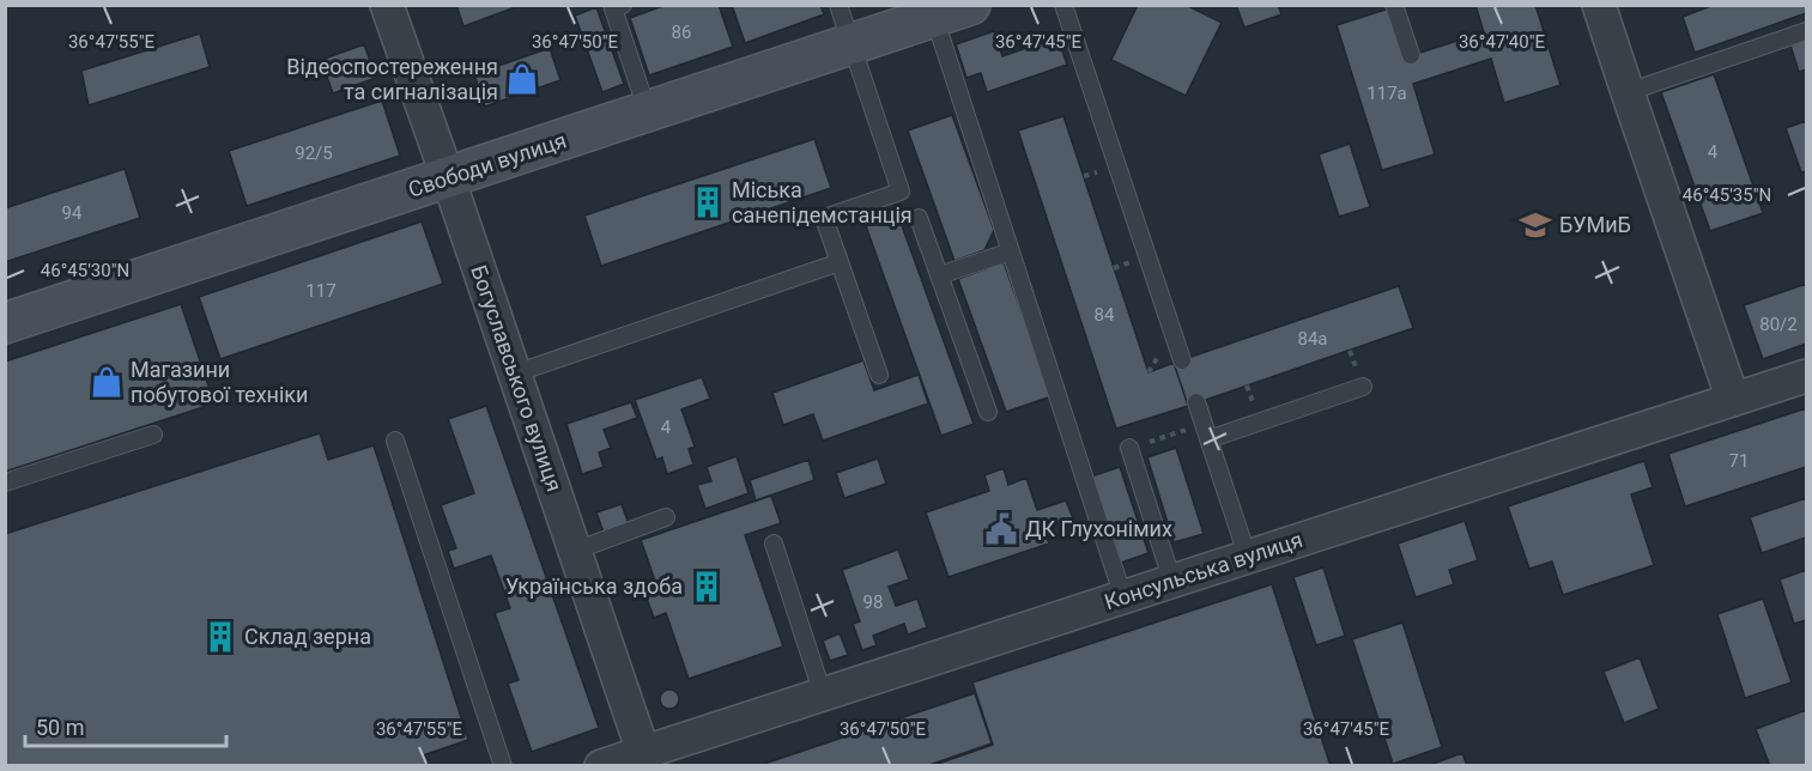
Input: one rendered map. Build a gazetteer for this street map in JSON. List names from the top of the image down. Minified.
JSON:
{"streets":{"main road":["Свободи вулиця"],"street":["Богуславського вулиця","Консульська вулиця"]},"crossings":[["Свободи вулиця","Богуславського вулиця"],["Богуславського вулиця","Консульська вулиця"]],"places":{"shop":["Відеоспостереження та сигналізація","Магазини побутової техніки"],"building":["Міська санепідемстанція","Українська здоба","Склад зерна"],"school or university":["БУМиБ"],"public building":["ДК Глухонімих"]},"house_numbers":["86","117а","4","92/5","94","117","84","80/2","84а","4","71","98"],"scale_bar":"50 m","coordinates":["36°47'55\"E","36°47'50\"E","36°47'40\"E","36°47'45\"E","46°45'35\"N","46°45'30\"N"]}
